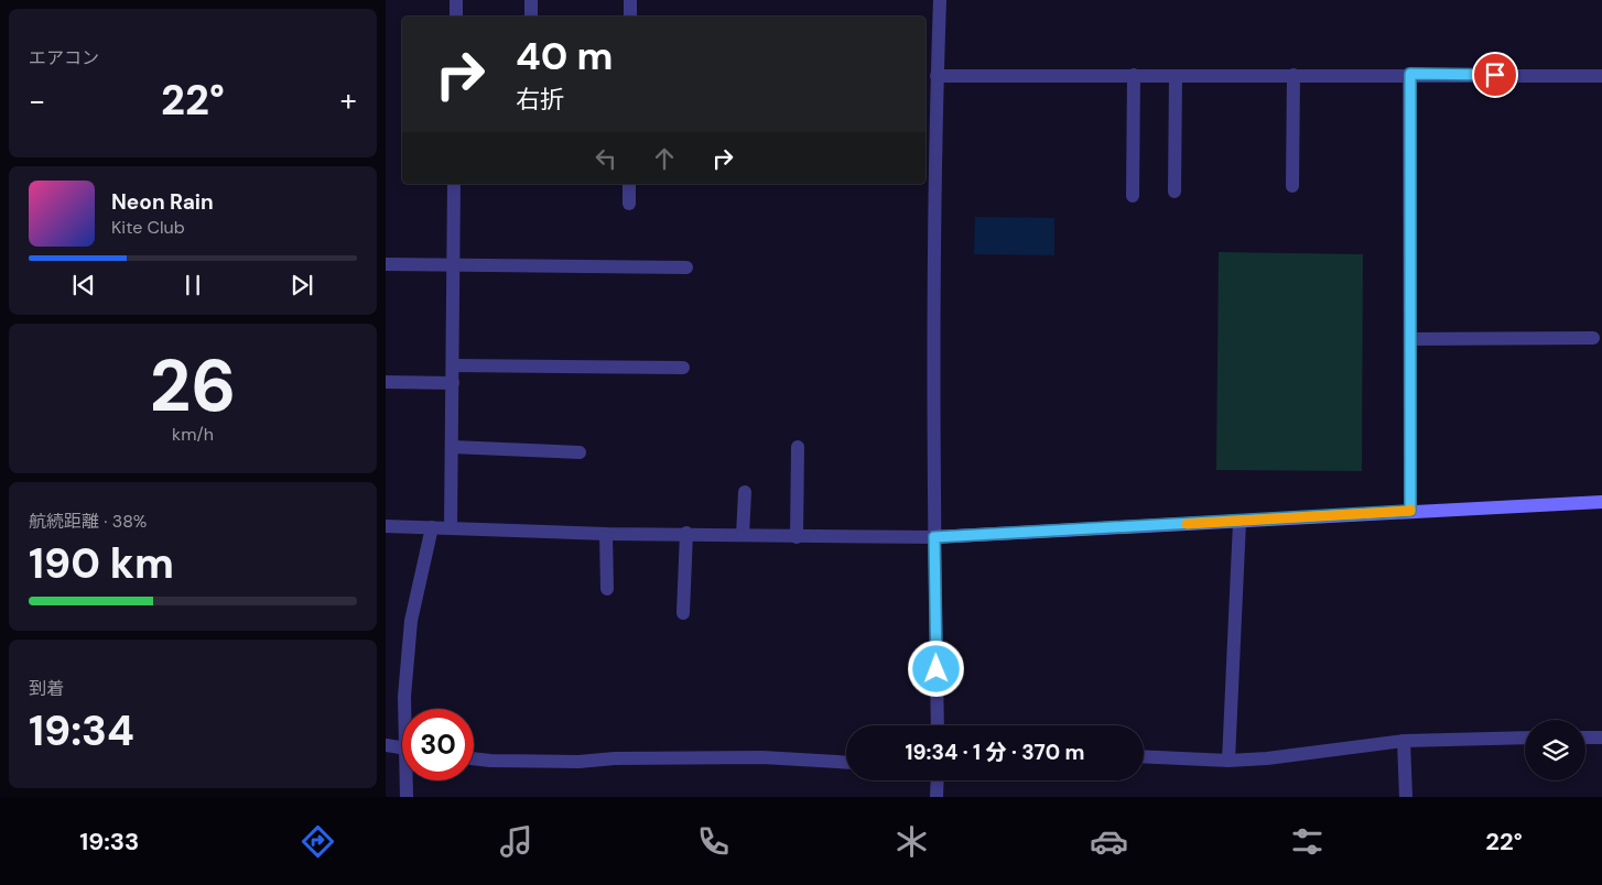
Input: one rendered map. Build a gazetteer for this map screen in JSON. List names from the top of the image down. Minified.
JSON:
{"page":{"tile":["エアコン",["26","km/h"],["航続距離 · 38%","190 km"],["到着","19:34"]],"turn":["40 m","右折"],"heat":["−","22°","+"],"song":["Neon Rain","Kite Club"],"limit":"30","trip":"19:34 · 1 分 · 370 m","tabs":["19:33","22°"]}}
